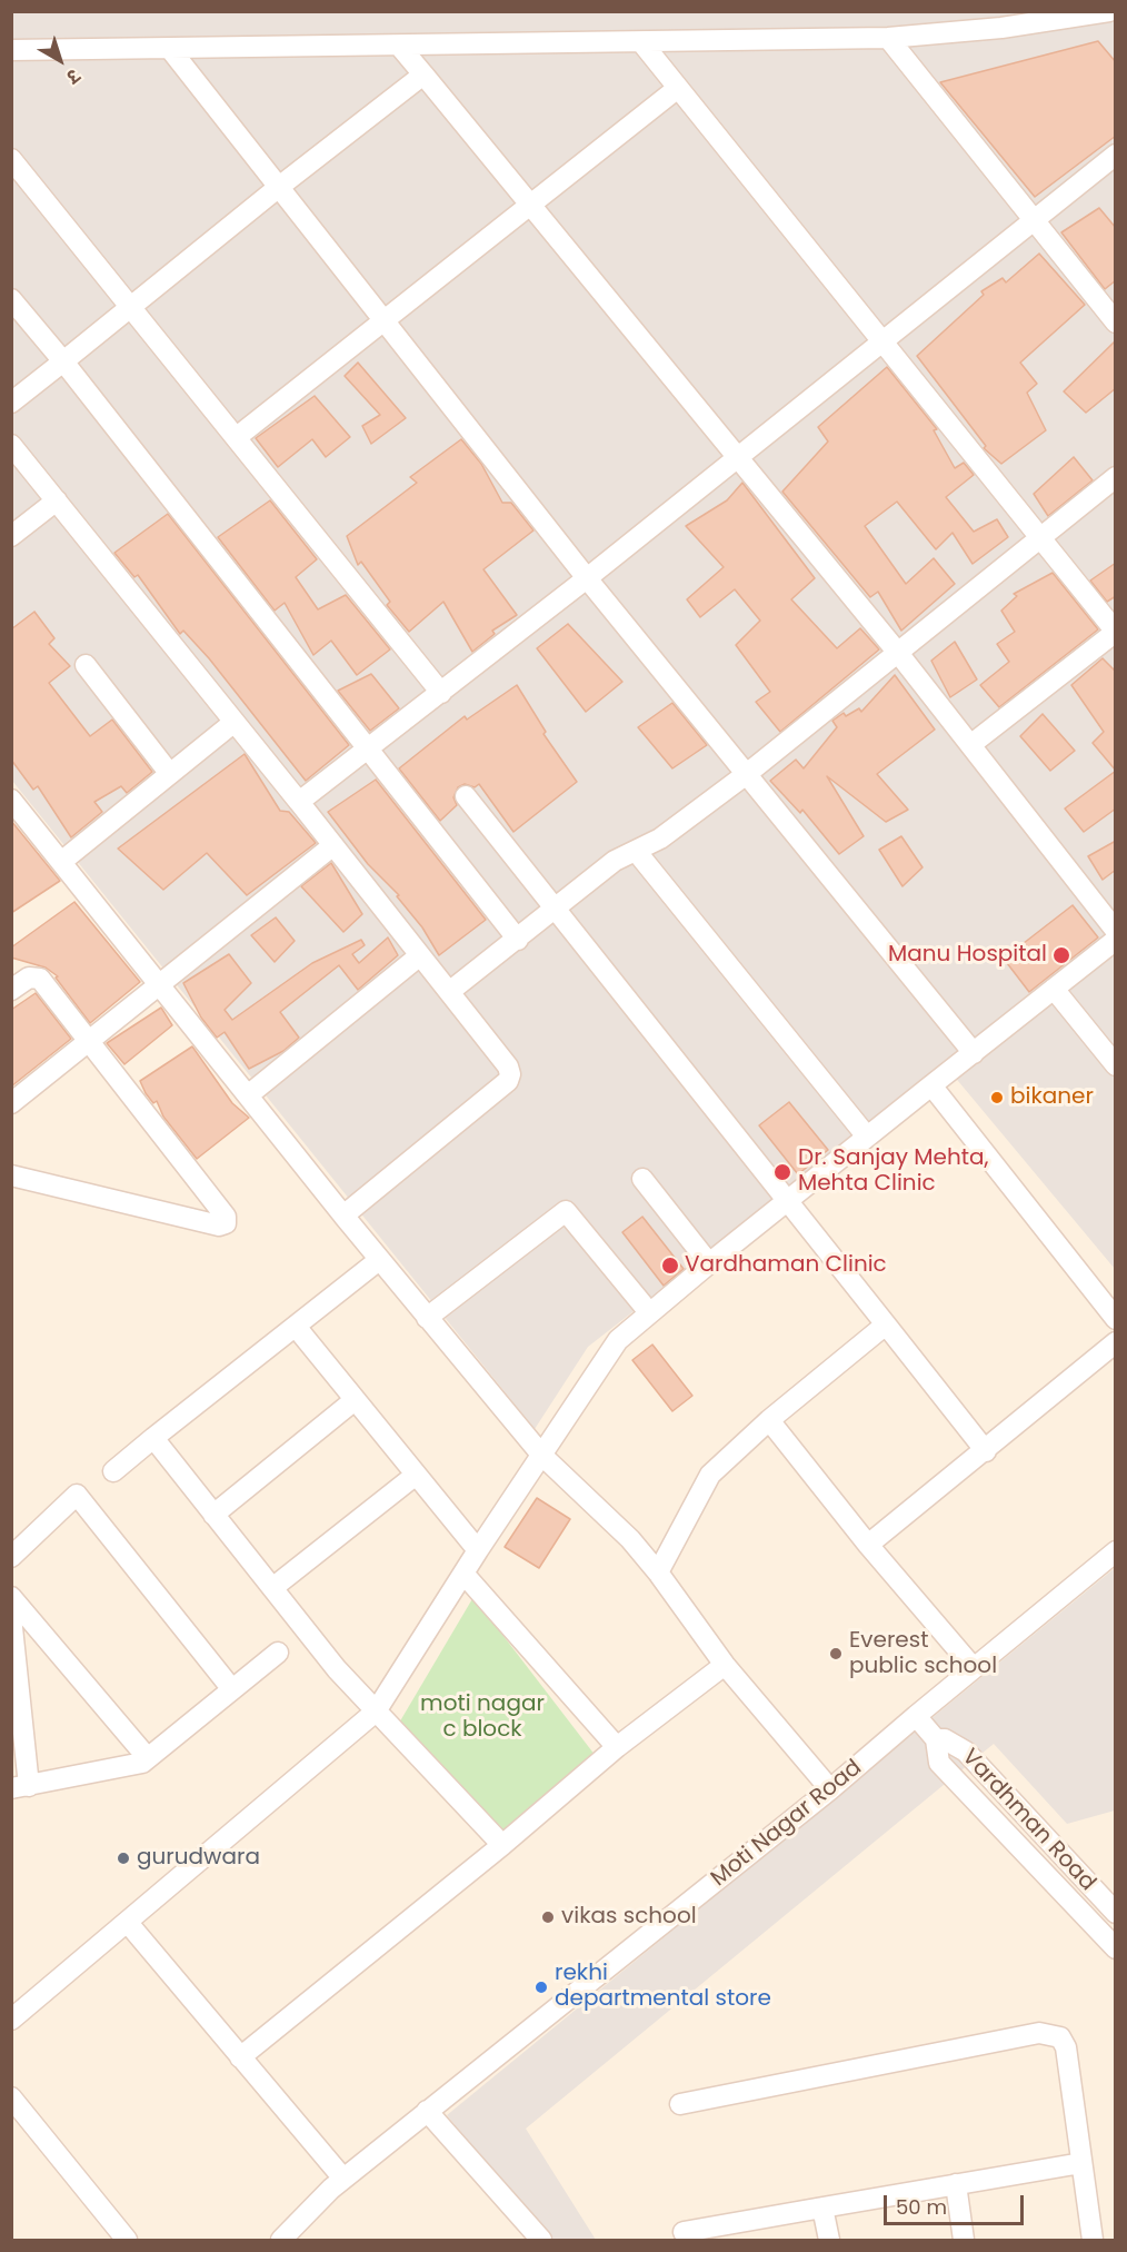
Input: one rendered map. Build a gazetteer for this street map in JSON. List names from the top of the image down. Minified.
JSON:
{"streets":{"street":["Vardhman Road","Moti Nagar Road"]},"parks":["moti nagar c block"],"places":["Manu Hospital","bikaner","Dr. Sanjay Mehta, Mehta Clinic","Vardhaman Clinic","Everest public school","gurudwara","vikas school","rekhi departmental store"],"scale_bar":"50 m","north":"bottom right"}
